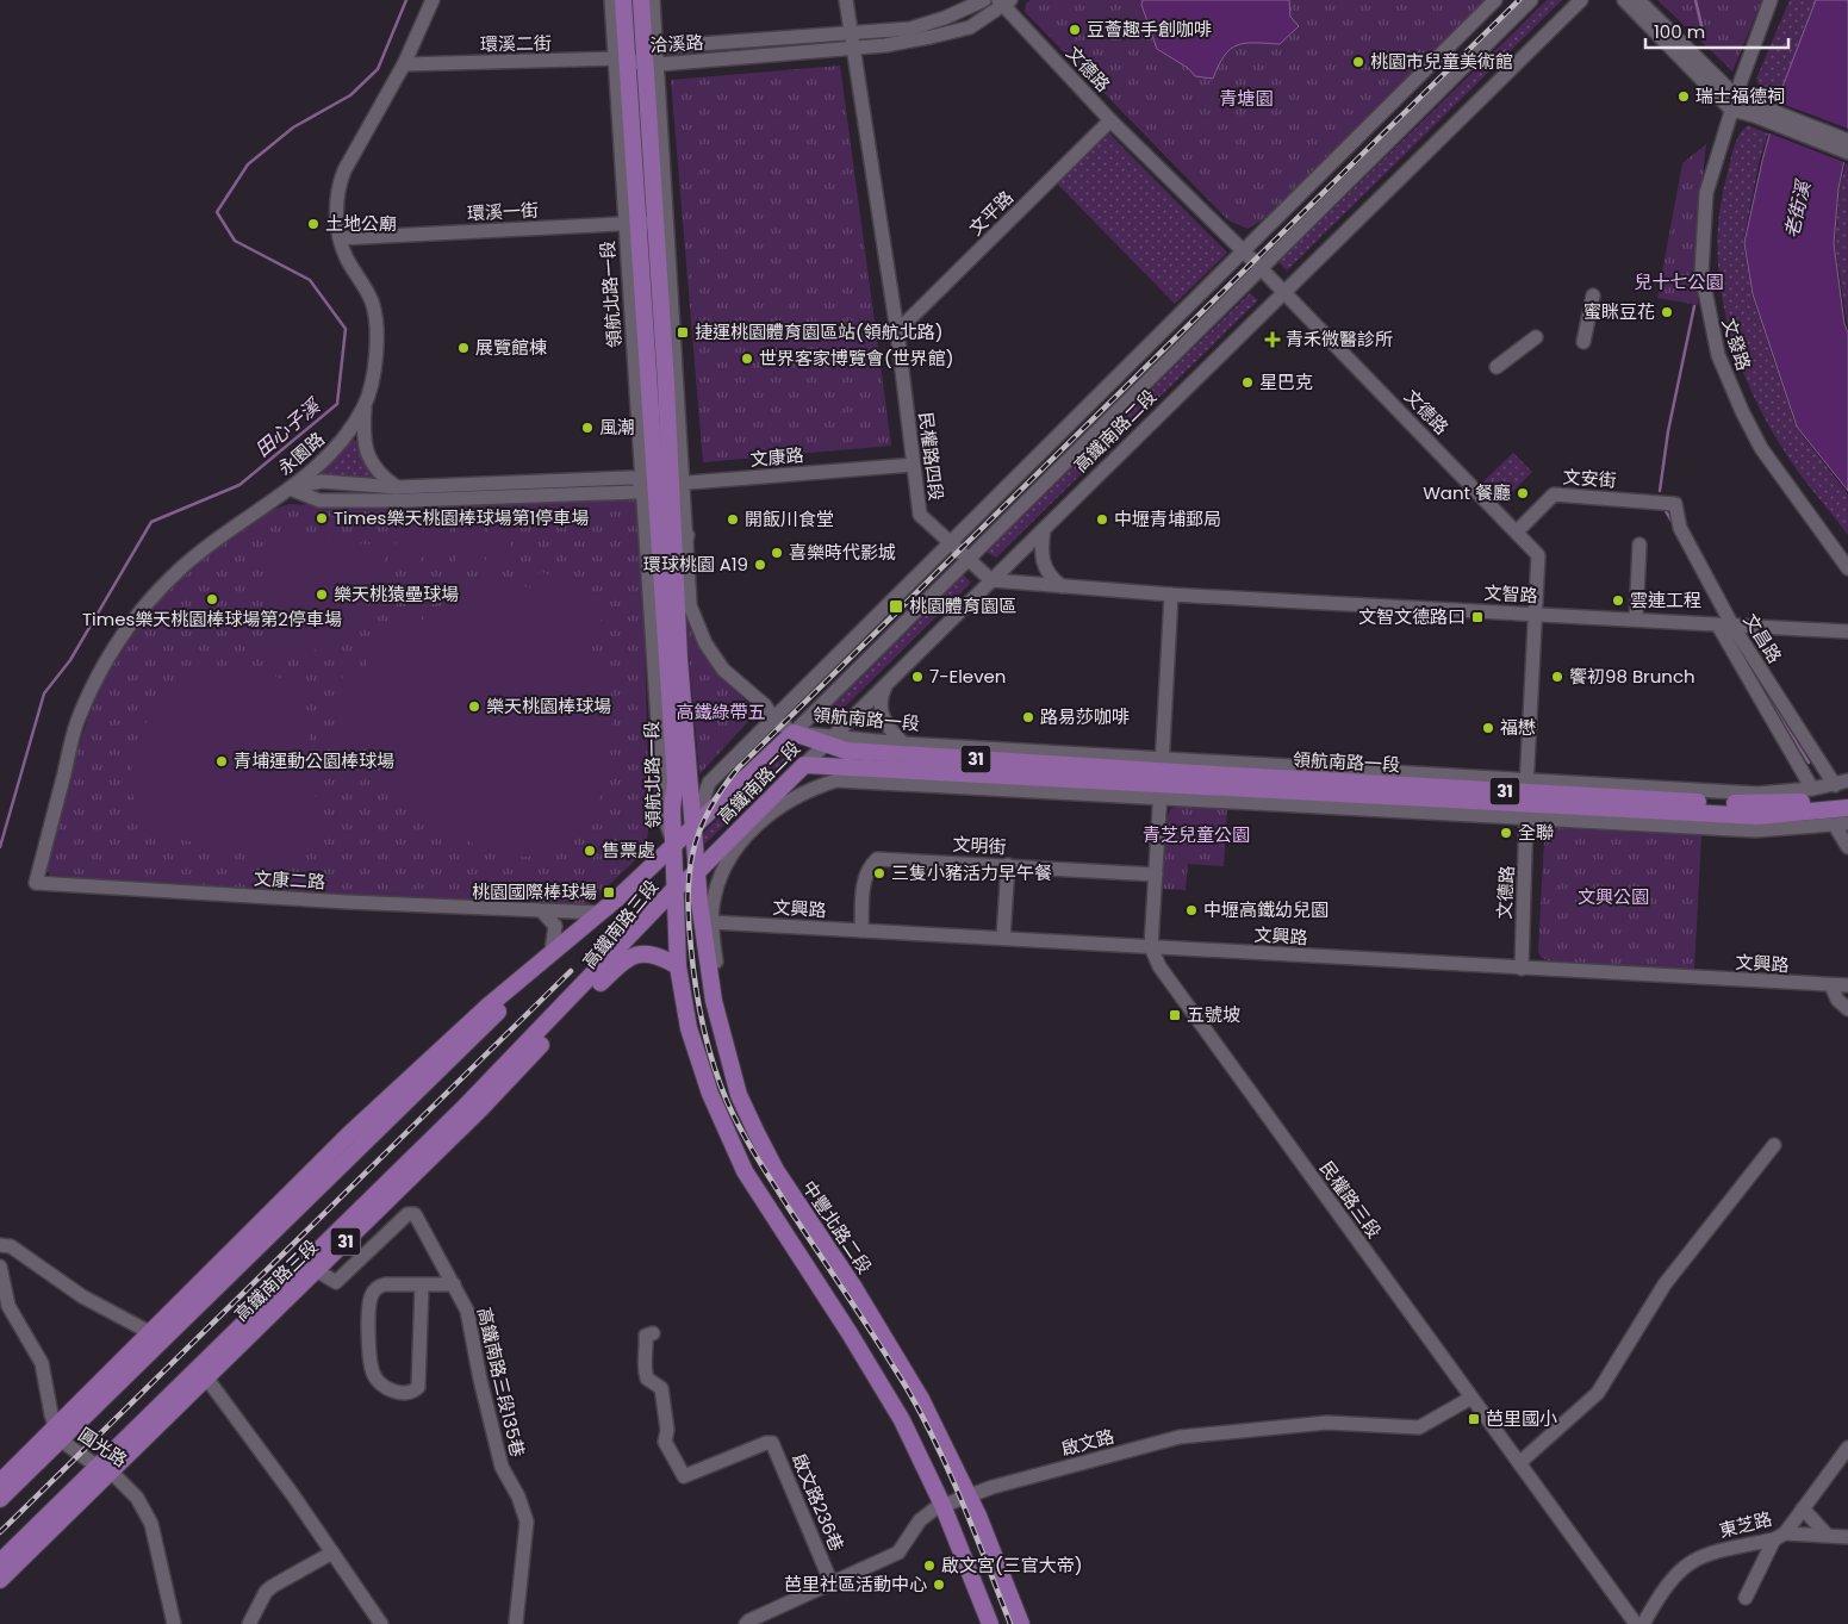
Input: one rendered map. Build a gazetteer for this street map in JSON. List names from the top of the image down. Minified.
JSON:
{"streets":{"main road":["領航北路一段","高鐵南路二段","領航南路一段","31","高鐵南路三段","中豐北路二段"],"street":["環溪二街","洽溪路","文德路","環溪一街","文平路","文發路","永園路","民權路四段","文康路","文安街","文智路","文昌路","文明街","文康二路","文興路","民權路三段","高鐵南路三段135巷","啟文路","圓光路","啟文路236巷","東芝路"]},"crossings":[["環溪二街","洽溪路"],["環溪二街","領航北路一段"],["環溪二街","永園路"],["洽溪路","文德路"],["洽溪路","領航北路一段"],["洽溪路","民權路四段"],["文德路","文平路"],["文德路","高鐵南路二段"],["文德路","文安街"],["文德路","文智路"],["文德路","領航南路一段"],["文德路","文興路"],["環溪一街","領航北路一段"],["環溪一街","永園路"],["文平路","民權路四段"],["領航北路一段","高鐵南路二段"],["領航北路一段","文康路"],["領航北路一段","高鐵南路三段"],["領航北路一段","中豐北路二段"],["高鐵南路二段","民權路四段"],["高鐵南路二段","領航南路一段"],["高鐵南路二段","31"],["高鐵南路二段","文興路"],["高鐵南路二段","高鐵南路三段"],["高鐵南路二段","中豐北路二段"],["永園路","文康路"],["永園路","文康二路"],["民權路四段","文康路"],["文安街","文昌路"],["文智路","文昌路"],["文昌路","領航南路一段"],["領航南路一段","31"],["領航南路一段","民權路三段"],["文明街","文興路"],["文明街","民權路三段"],["文康二路","高鐵南路三段"],["文興路","民權路三段"],["高鐵南路三段","高鐵南路三段135巷"],["高鐵南路三段","圓光路"],["民權路三段","啟文路"],["中豐北路二段","啟文路"],["啟文路","啟文路236巷"]],"water":["老街溪","田心子溪"],"parks":["青塘園","兒十七公園","高鐵綠帶五","青芝兒童公園","文興公園"],"places":{"other":["豆薈趣手創咖啡","桃園市兒童美術館","瑞士福德祠","土地公廟","蜜眯豆花","展覽館棟","世界客家博覽會(世界館)","星巴克","風潮","Want 餐廳","Times樂天桃園棒球場第1停車場","開飯川食堂","中壢青埔郵局","喜樂時代影城","環球桃園 A19","樂天桃猿壘球場","Times樂天桃園棒球場第2停車場","雲連工程","7-Eleven","饗初98 Brunch","樂天桃園棒球場","路易莎咖啡","福懋","青埔運動公園棒球場","全聯","售票處","三隻小豬活力早午餐","中壢高鐵幼兒園","啟文宮(三官大帝)","芭里社區活動中心"],"transit":["捷運桃園體育園區站(領航北路)","桃園體育園區","文智文德路口","桃園國際棒球場","五號坡","芭里國小"],"health":["青禾微醫診所"]},"scale_bar":"100 m"}
